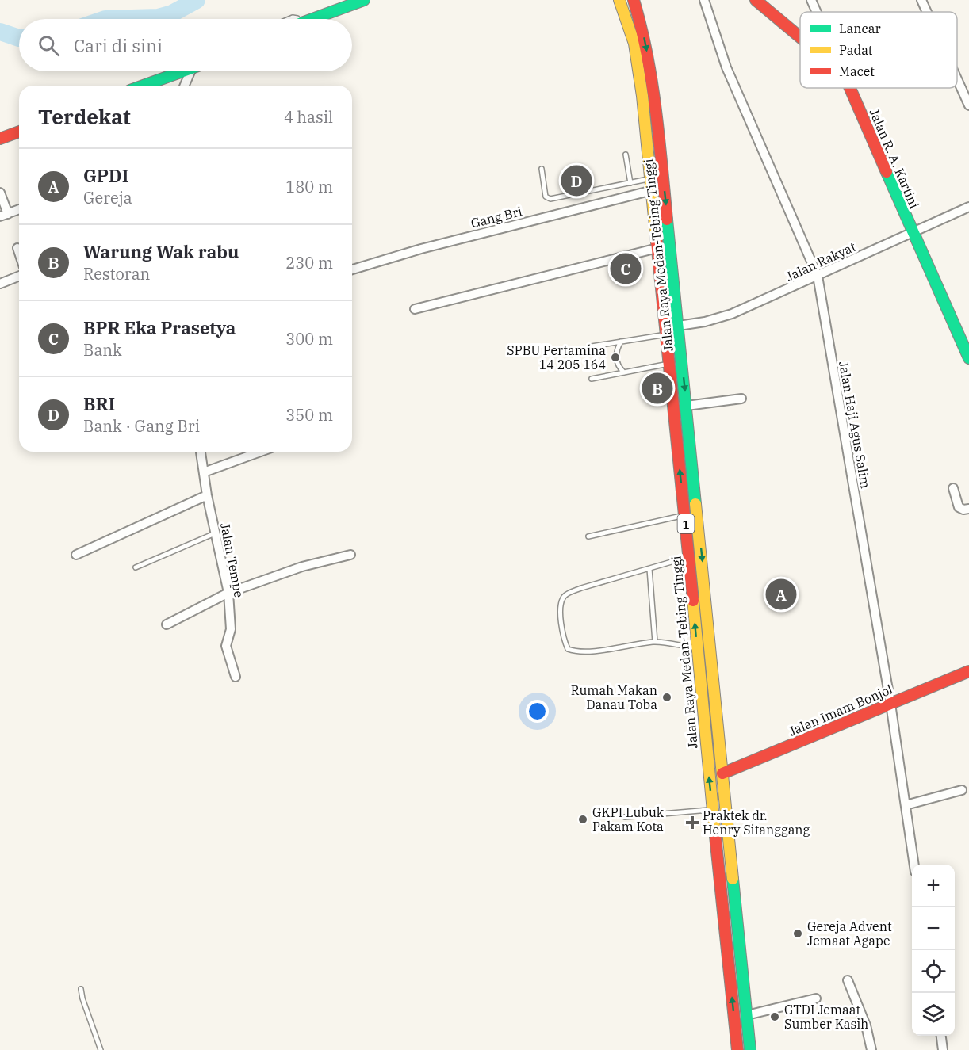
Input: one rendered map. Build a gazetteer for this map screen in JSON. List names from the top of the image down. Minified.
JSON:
{"streets":{"main road":["Jalan R. A. Kartini","Jalan Raya Medan-Tebing Tinggi","1","Jalan Imam Bonjol"],"street":["Gang Bri","Jalan Rakyat","Jalan Haji Agus Salim","Jalan Tempe"]},"crossings":[["Jalan R. A. Kartini","Jalan Rakyat"],["Gang Bri","Jalan Raya Medan-Tebing Tinggi"],["Jalan Raya Medan-Tebing Tinggi","Jalan Rakyat"],["Jalan Raya Medan-Tebing Tinggi","Jalan Imam Bonjol"],["Jalan Rakyat","Jalan Haji Agus Salim"],["Jalan Haji Agus Salim","Jalan Imam Bonjol"]],"places":{"other":["SPBU Pertamina 14 205 164","Rumah Makan Danau Toba","GKPI Lubuk Pakam Kota","Gereja Advent Jemaat Agape","GTDI Jemaat Sumber Kasih"],"health":["Praktek dr. Henry Sitanggang"]},"legend":["Lancar","Padat","Macet"],"page":{"search":"Cari di sini","heading":["Terdekat","4 hasil"],"list":[{"mark":"A","name":"GPDI","note":"Gereja","value":"180 m"},{"mark":"B","name":"Warung Wak rabu","note":"Restoran","value":"230 m"},{"mark":"C","name":"BPR Eka Prasetya","note":"Bank","value":"300 m"},{"mark":"D","name":"BRI","note":"Bank · Gang Bri","value":"350 m"}],"pins":["D","C","B","A"],"map_buttons":["+","−"]}}
